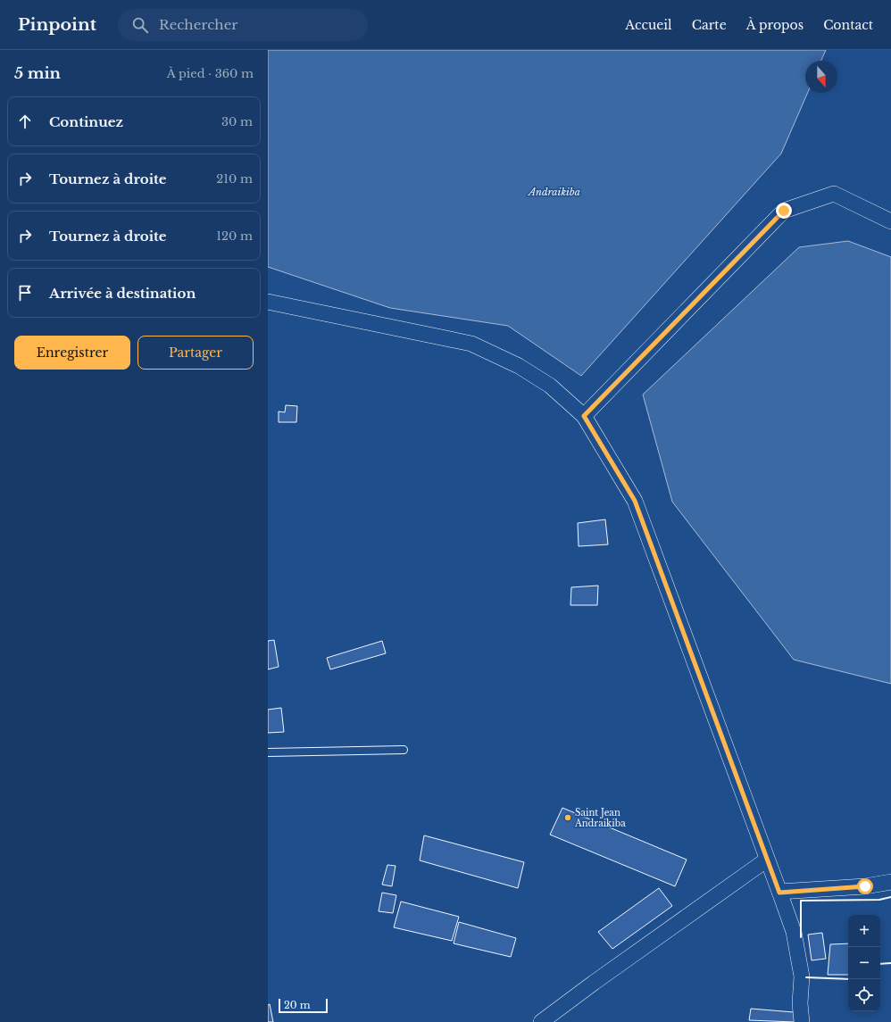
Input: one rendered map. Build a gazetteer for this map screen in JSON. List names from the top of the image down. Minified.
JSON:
{"water":["Andraikiba"],"places":["Saint Jean Andraikiba"],"scale_bar":"20 m","north":"bottom","page":{"header":"Pinpoint","search":"Rechercher","nav":["Accueil","Carte","À propos","Contact"],"heading":["5 min","À pied · 360 m"],"list":[["Continuez","30 m"],["Tournez à droite","210 m"],["Tournez à droite","120 m"],"Arrivée à destination"],"buttons":["Enregistrer","Partager"],"map_buttons":["+","−"],"scale":"20 m"}}
